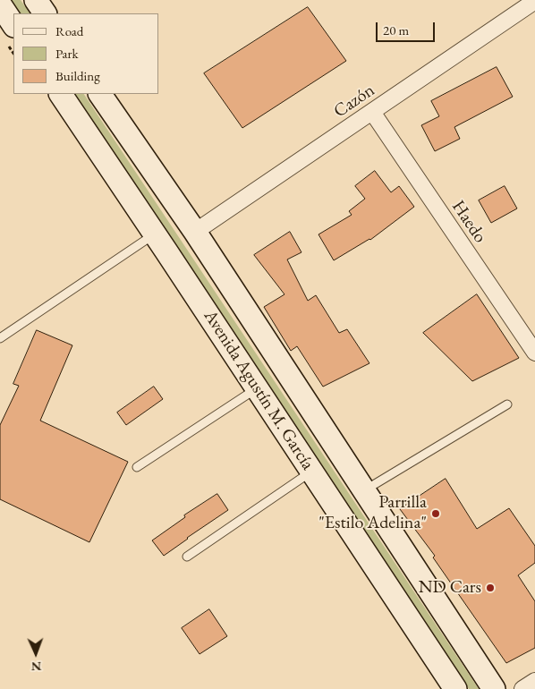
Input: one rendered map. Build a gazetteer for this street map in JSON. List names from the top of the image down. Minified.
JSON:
{"streets":{"main road":["Avenida Agustín M. García"],"street":["Cazón","Haedo"]},"crossings":[["Cazón","Haedo"],["Cazón","Avenida Agustín M. García"]],"places":["Parrilla \"Estilo Adelina\"","ND Cars"],"legend":["Road","Park","Building"],"scale_bar":"20 m","north":"bottom"}
